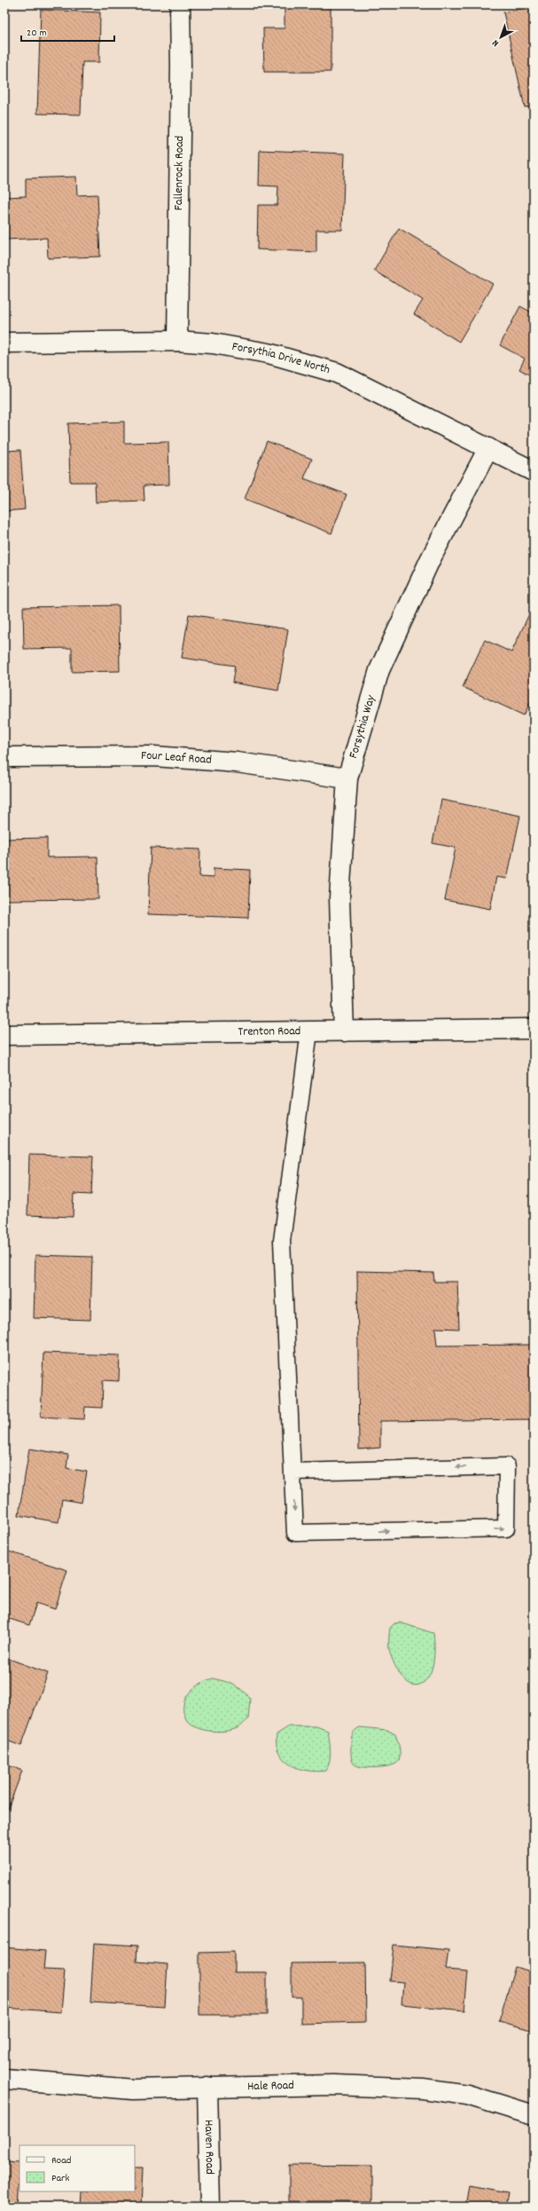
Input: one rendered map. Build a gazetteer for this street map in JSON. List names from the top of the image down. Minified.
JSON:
{"streets":{"street":["Fallenrock Road","Forsythia Drive North","Forsythia Way","Four Leaf Road","Trenton Road","Hale Road","Haven Road"]},"crossings":[["Fallenrock Road","Forsythia Drive North"],["Forsythia Drive North","Forsythia Way"],["Forsythia Way","Four Leaf Road"],["Forsythia Way","Trenton Road"],["Hale Road","Haven Road"]],"legend":["Road","Park"],"scale_bar":"20 m","north":"bottom left"}
